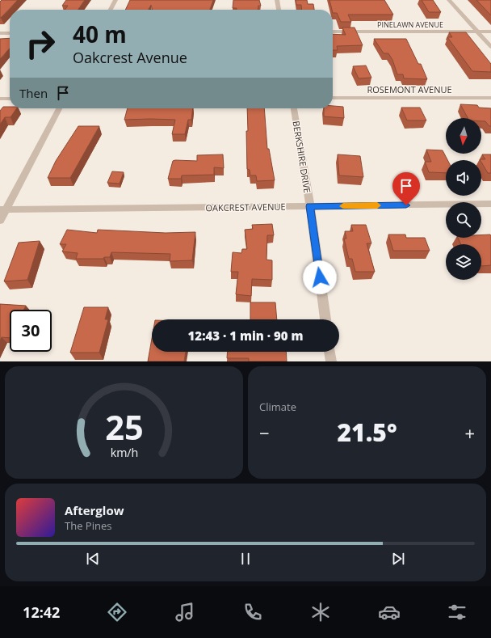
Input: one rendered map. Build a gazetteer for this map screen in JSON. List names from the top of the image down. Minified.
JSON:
{"streets":{"street":["PINELAWN AVENUE","ROSEMONT AVENUE","BERKSHIRE DRIVE","OAKCREST AVENUE"]},"crossings":[["BERKSHIRE DRIVE","OAKCREST AVENUE"]],"north":"bottom","page":{"turn":["40 m","Oakcrest Avenue"],"then":"Then","limit":"30","trip":"12:43 · 1 min · 90 m","tile":"Climate","heat":["−","21.5°","+"],"song":["Afterglow","The Pines"],"tabs":"12:42","gauge":["25","km/h"]}}
